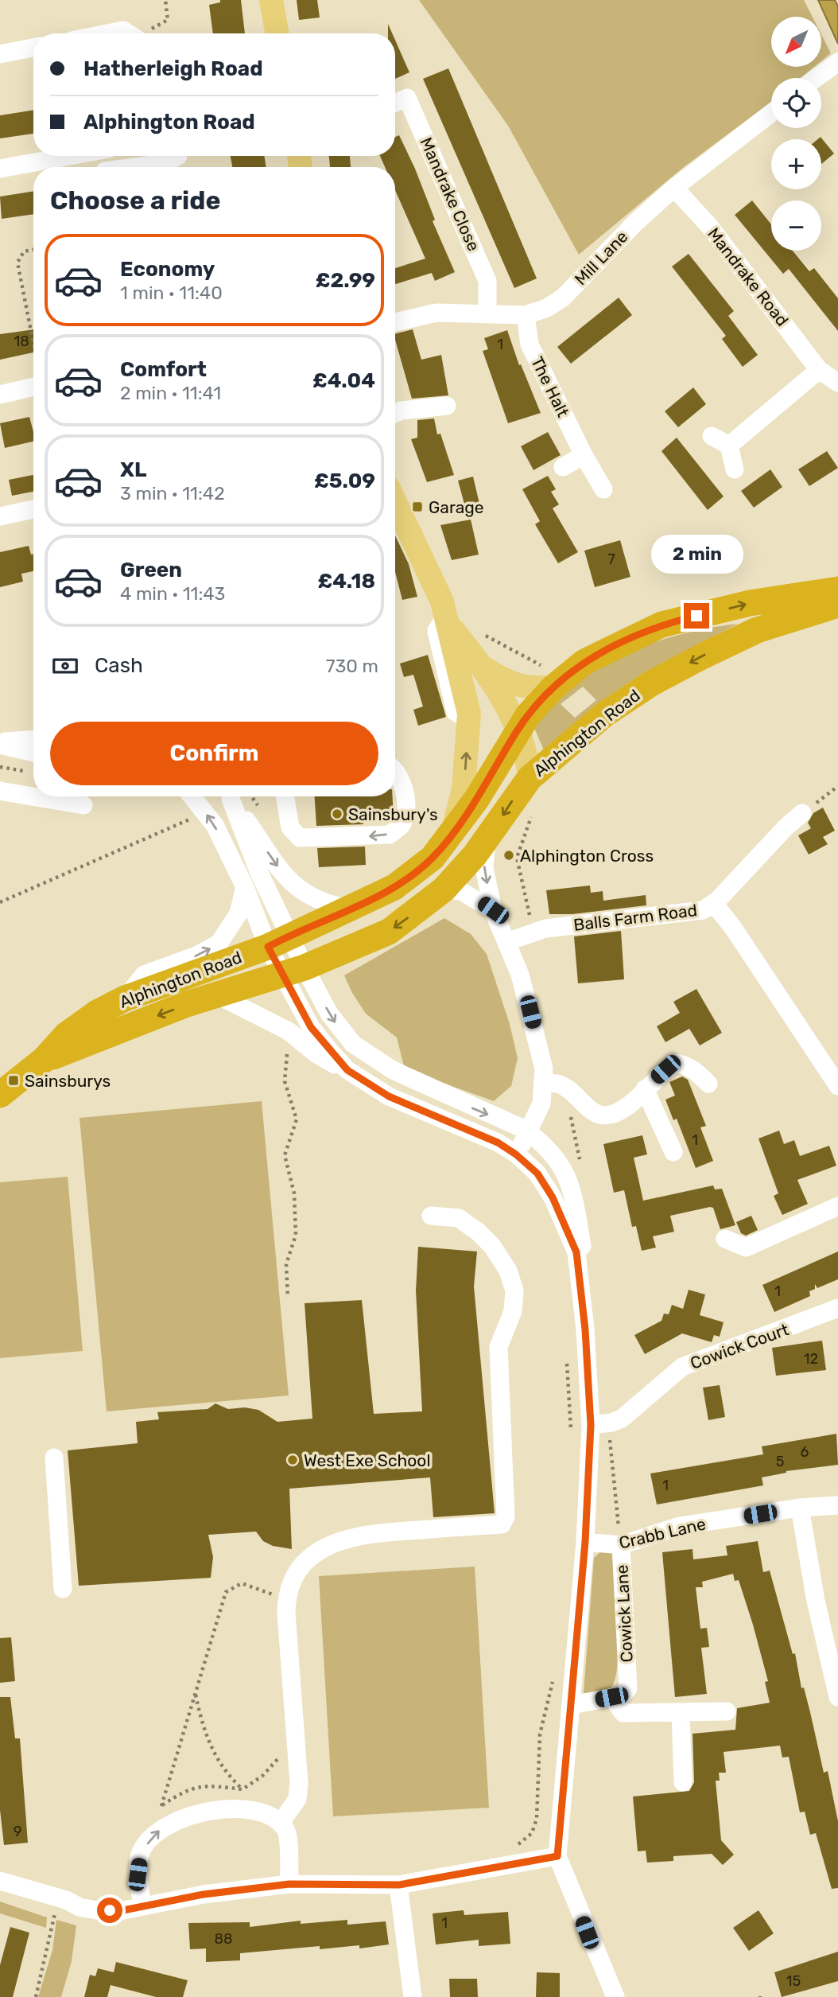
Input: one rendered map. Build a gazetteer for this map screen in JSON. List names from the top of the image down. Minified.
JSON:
{"streets":{"highway":["Alphington Road"],"street":["Mandrake Close","Mill Lane","Mandrake Road","The Halt","Balls Farm Road","Cowick Court","Crabb Lane","Cowick Lane"]},"crossings":[["Mandrake Close","Mill Lane"],["Mill Lane","Mandrake Road"],["Mill Lane","The Halt"],["Crabb Lane","Cowick Lane"]],"places":{"transit":["Garage","Sainsburys"],"other":["Sainsbury's","Alphington Cross","West Exe School"]},"house_numbers":["18","1","7","1","1","12","6","5","1","9","1","88","15"],"north":"bottom left","page":{"map_buttons":["+","−"],"banner":["Hatherleigh Road","Alphington Road"],"heading":"Choose a ride","list":[{"name":"Economy","note":"1 min · 11:40","value":"£2.99"},{"name":"Comfort","note":"2 min · 11:41","value":"£4.04"},{"name":"XL","note":"3 min · 11:42","value":"£5.09"},{"name":"Green","note":"4 min · 11:43","value":"£4.18"}],"bubble":"2 min","pay":["Cash","730 m"],"buttons":"Confirm"}}
